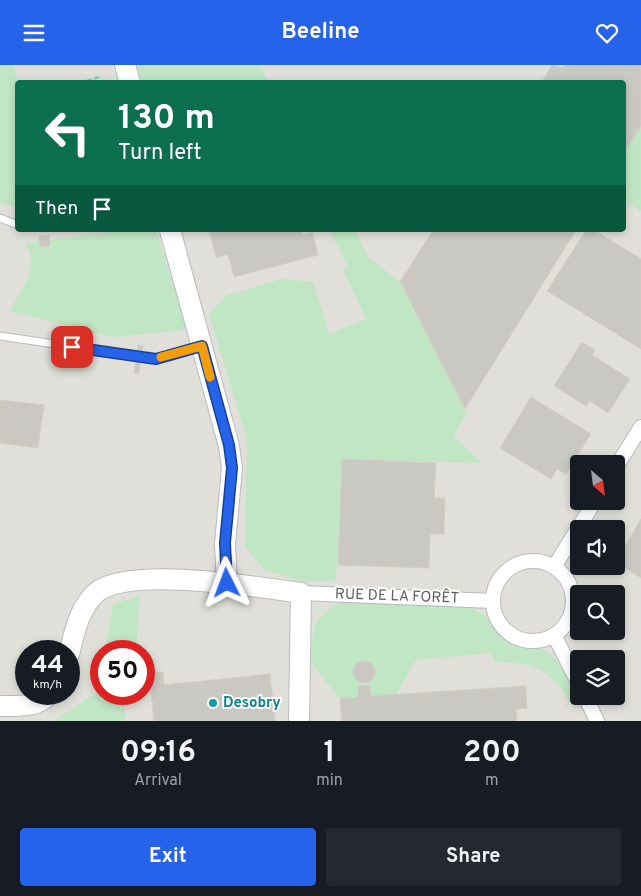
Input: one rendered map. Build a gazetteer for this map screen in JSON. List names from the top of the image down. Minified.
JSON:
{"streets":{"street":["RUE DE LA FORÊT"]},"places":["Desobry"],"north":"bottom right","page":{"header":"Beeline","turn":["130 m","Turn left"],"then":"Then","speed":"44 km/h","limit":"50","eta":["09:16","Arrival","1","min","200","m"],"buttons":["Exit","Share"]}}
